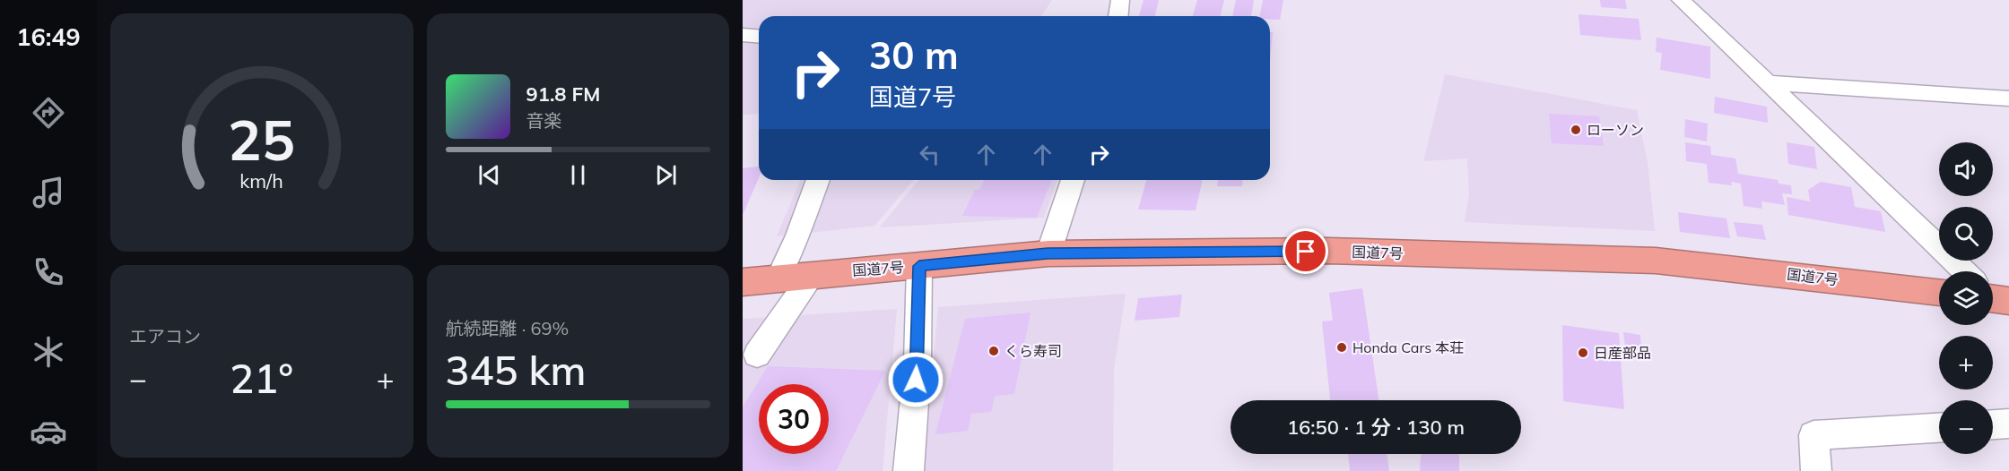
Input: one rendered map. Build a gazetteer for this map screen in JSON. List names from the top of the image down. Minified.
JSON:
{"streets":{"highway":["国道7号"]},"places":["ローソン","Honda Cars 本荘","くら寿司","日産部品"],"page":{"tabs":"16:49","turn":["30 m","国道7号"],"song":["91.8 FM","音楽"],"map_buttons":["+","−"],"tile":["エアコン",["航続距離 · 69%","345 km"]],"heat":["−","21°","+"],"limit":"30","trip":"16:50 · 1 分 · 130 m","gauge":["25","km/h"]}}
